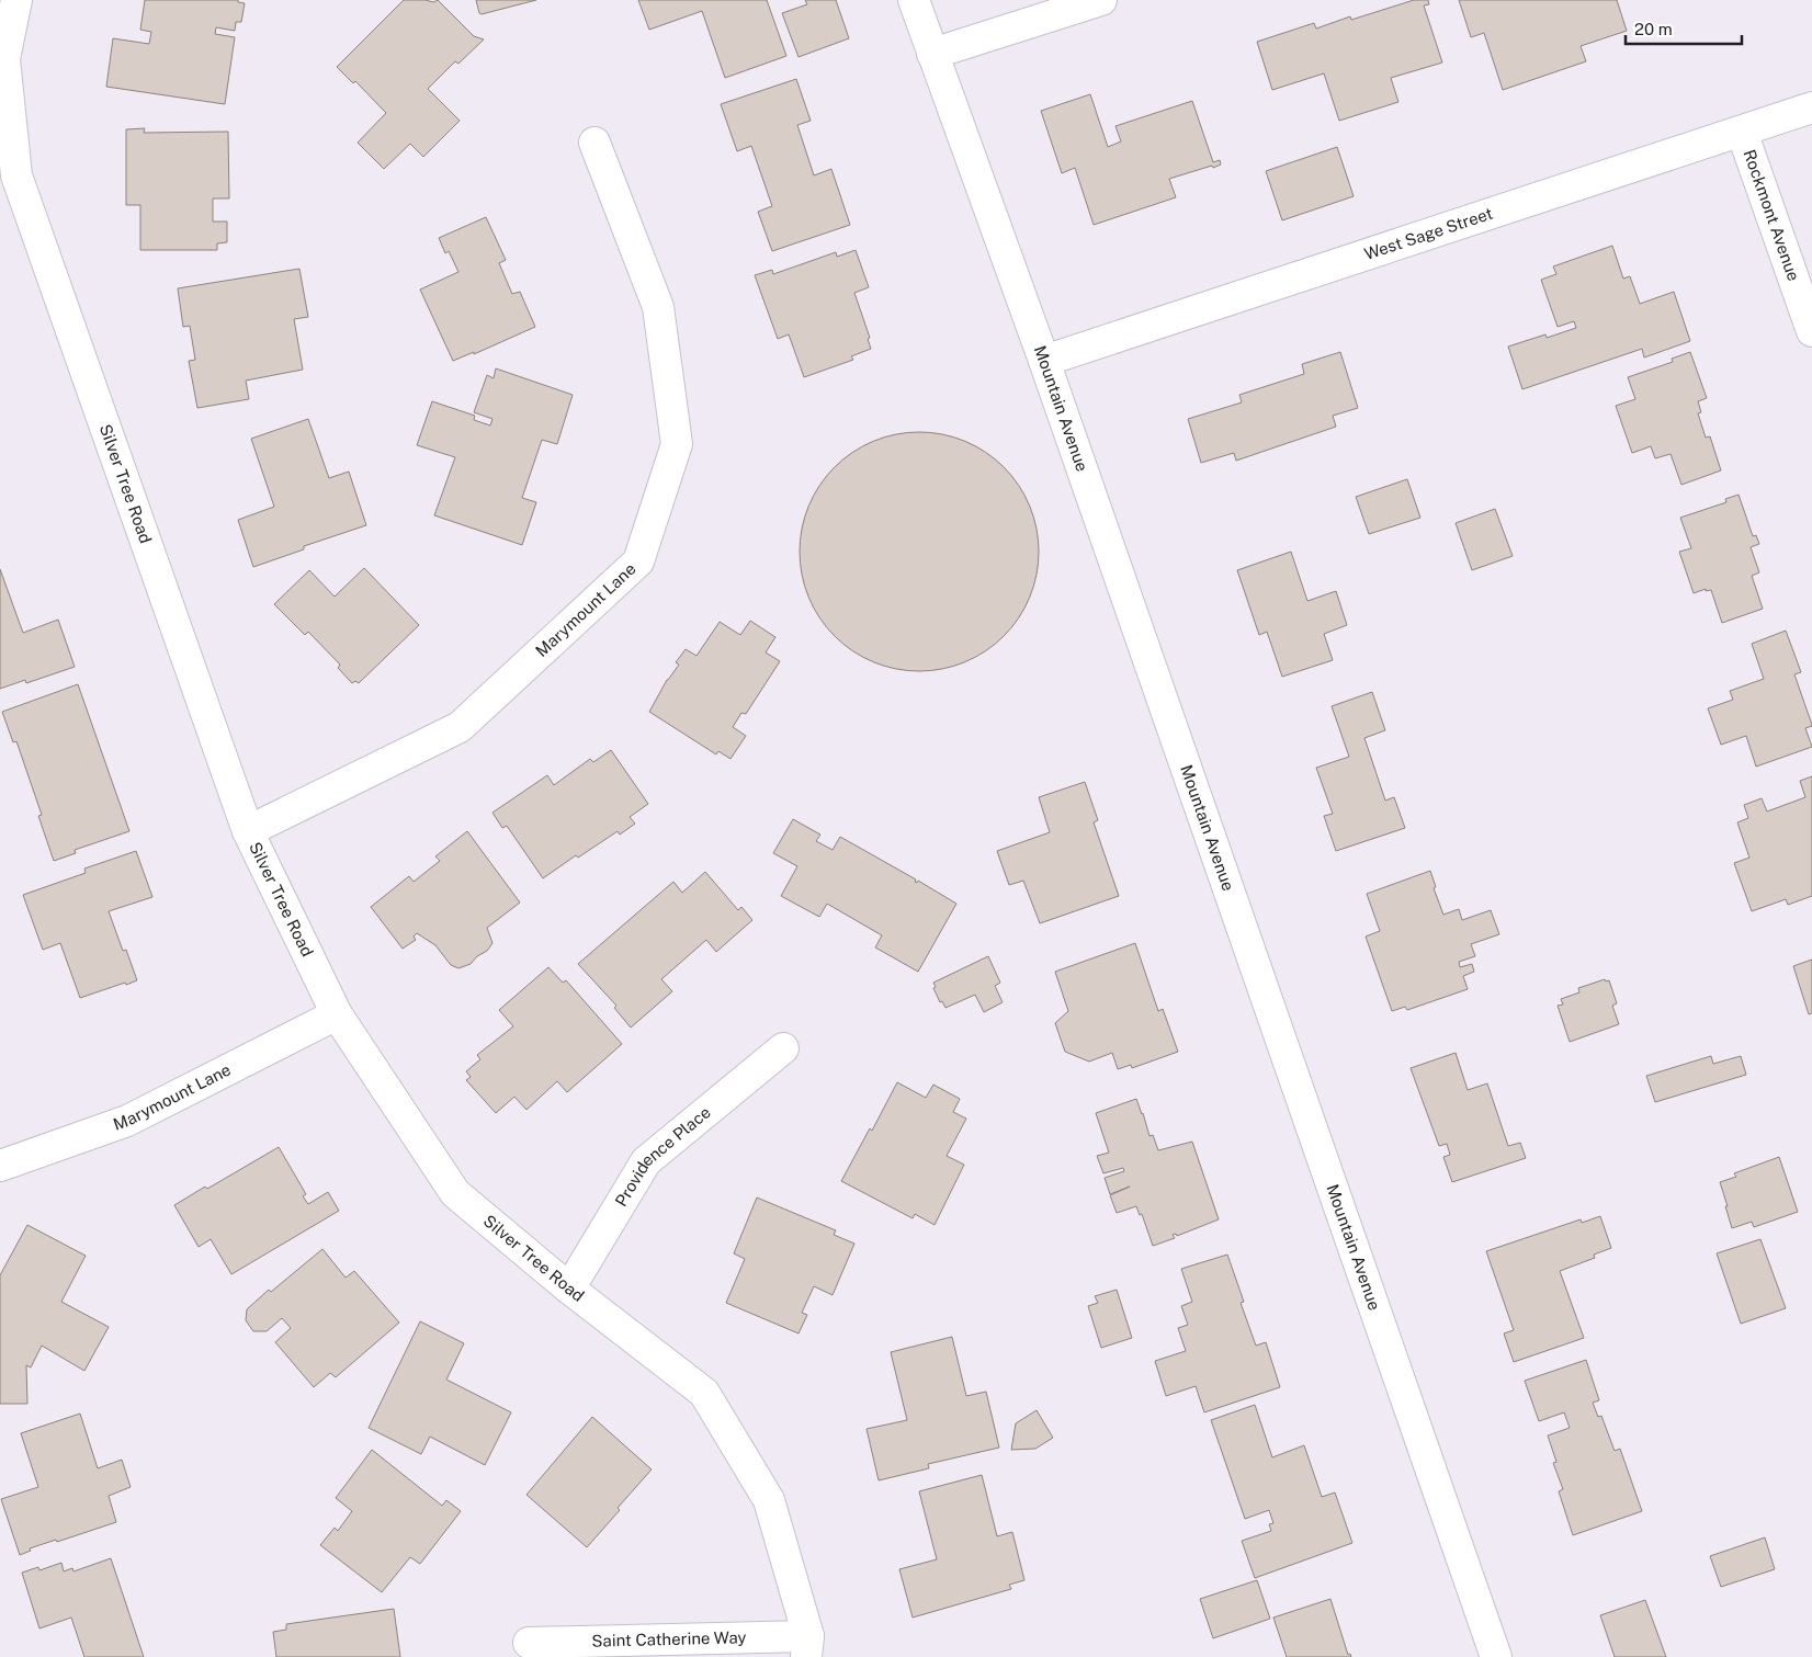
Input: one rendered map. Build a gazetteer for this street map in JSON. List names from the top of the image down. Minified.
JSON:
{"streets":{"street":["Rockmont Avenue","West Sage Street","Mountain Avenue","Silver Tree Road","Marymount Lane","Providence Place","Saint Catherine Way"]},"crossings":[["Rockmont Avenue","West Sage Street"],["West Sage Street","Mountain Avenue"],["Silver Tree Road","Marymount Lane"],["Silver Tree Road","Providence Place"],["Silver Tree Road","Saint Catherine Way"]],"scale_bar":"20 m"}
